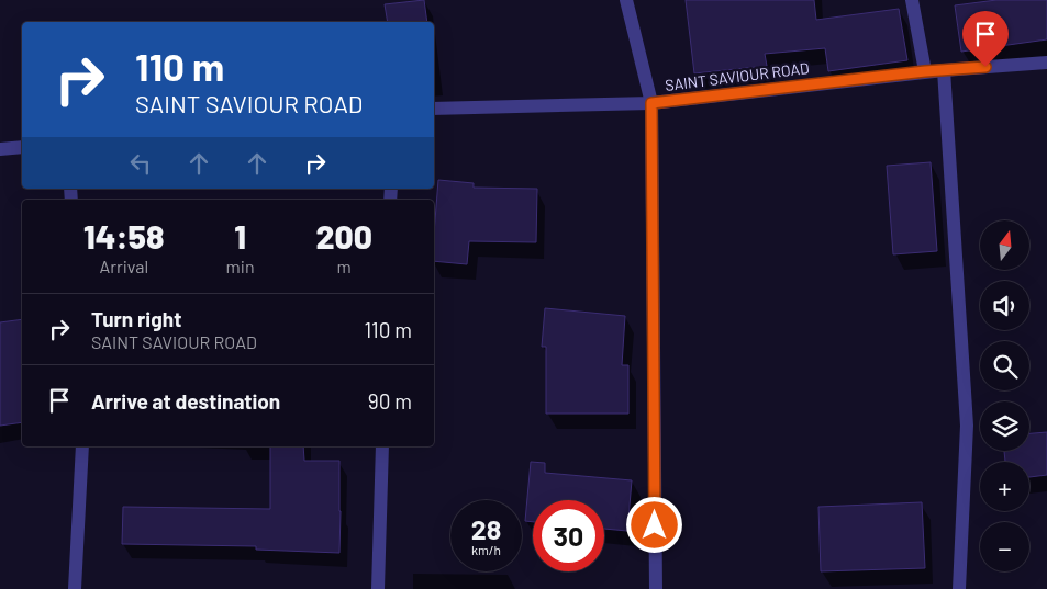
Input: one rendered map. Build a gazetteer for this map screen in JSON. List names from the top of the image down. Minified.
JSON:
{"streets":{"street":["SAINT SAVIOUR ROAD"]},"north":"top","page":{"turn":["110 m","SAINT SAVIOUR ROAD"],"eta":["14:58","Arrival","1","min","200","m"],"map_buttons":["+","−"],"list":[{"name":"Turn right","note":"SAINT SAVIOUR ROAD","value":"110 m"},{"name":"Arrive at destination","value":"90 m"}],"speed":"28 km/h","limit":"30"}}
